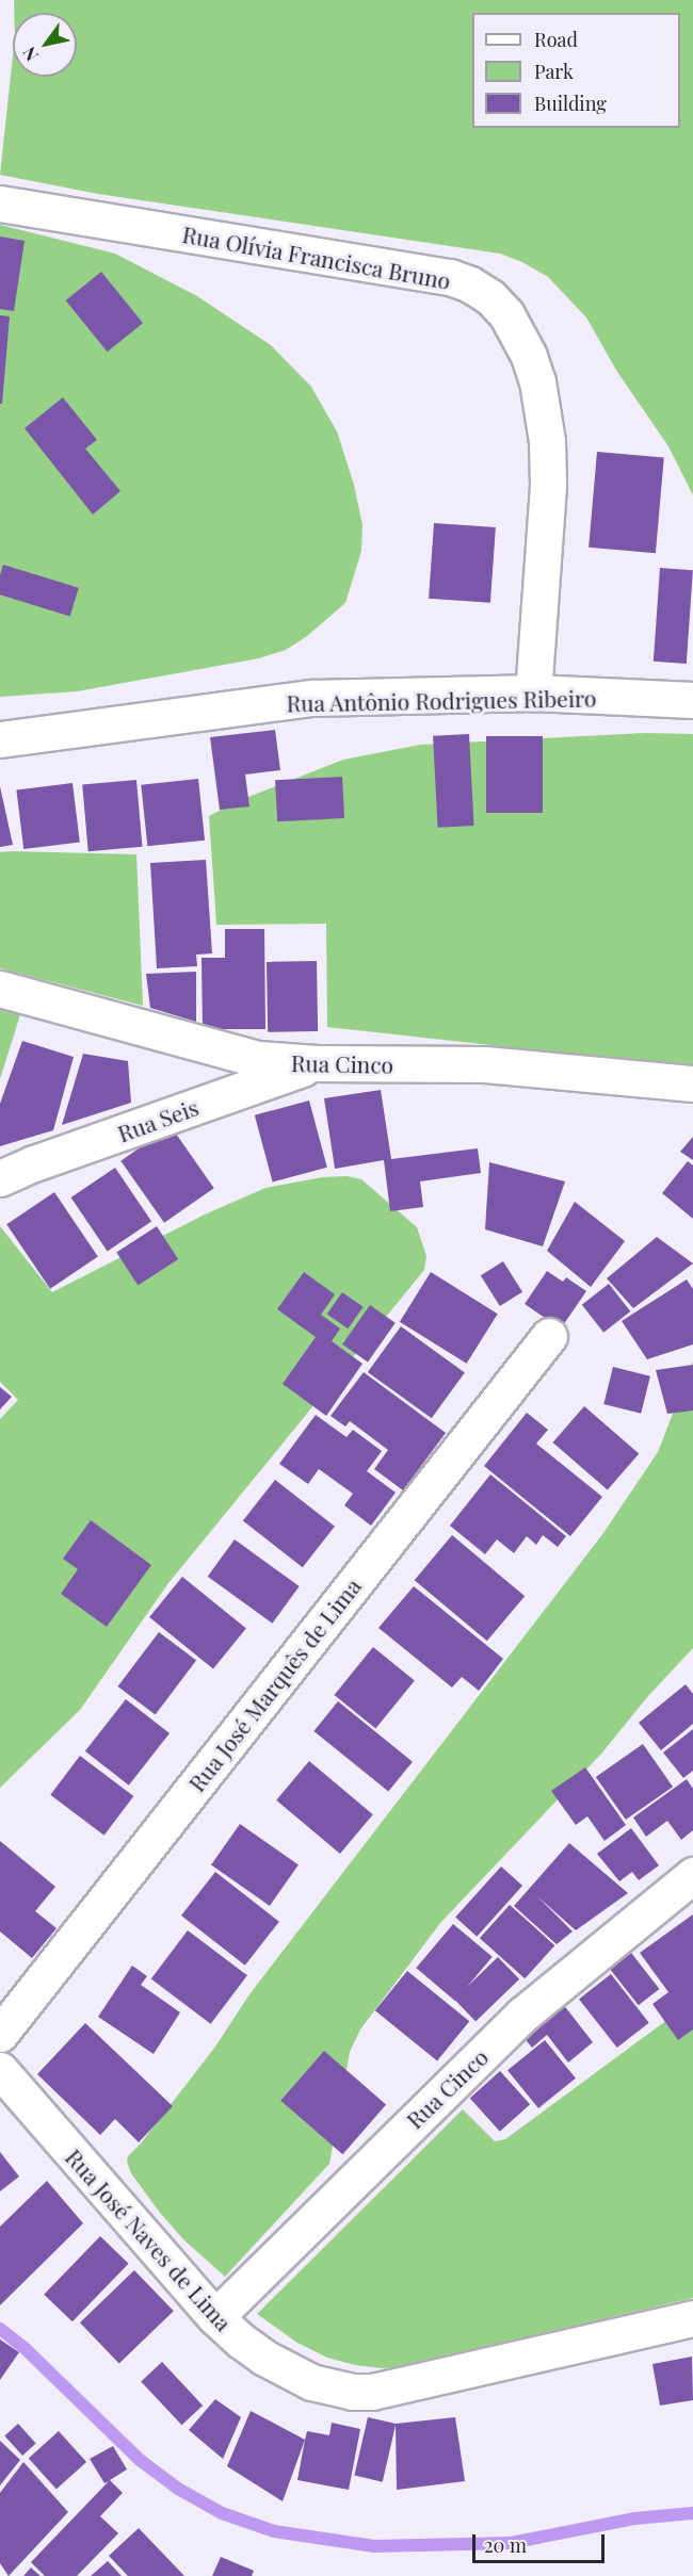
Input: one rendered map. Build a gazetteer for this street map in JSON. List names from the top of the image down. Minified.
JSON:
{"streets":{"street":["Rua Olívia Francisca Bruno","Rua Antônio Rodrigues Ribeiro","Rua Cinco","Rua Seis","Rua José Marquês de Lima","Rua José Naves de Lima"]},"crossings":[["Rua Olívia Francisca Bruno","Rua Antônio Rodrigues Ribeiro"],["Rua Cinco","Rua Seis"],["Rua Cinco","Rua José Naves de Lima"]],"legend":["Road","Park","Building"],"scale_bar":"20 m","north":"bottom left"}
